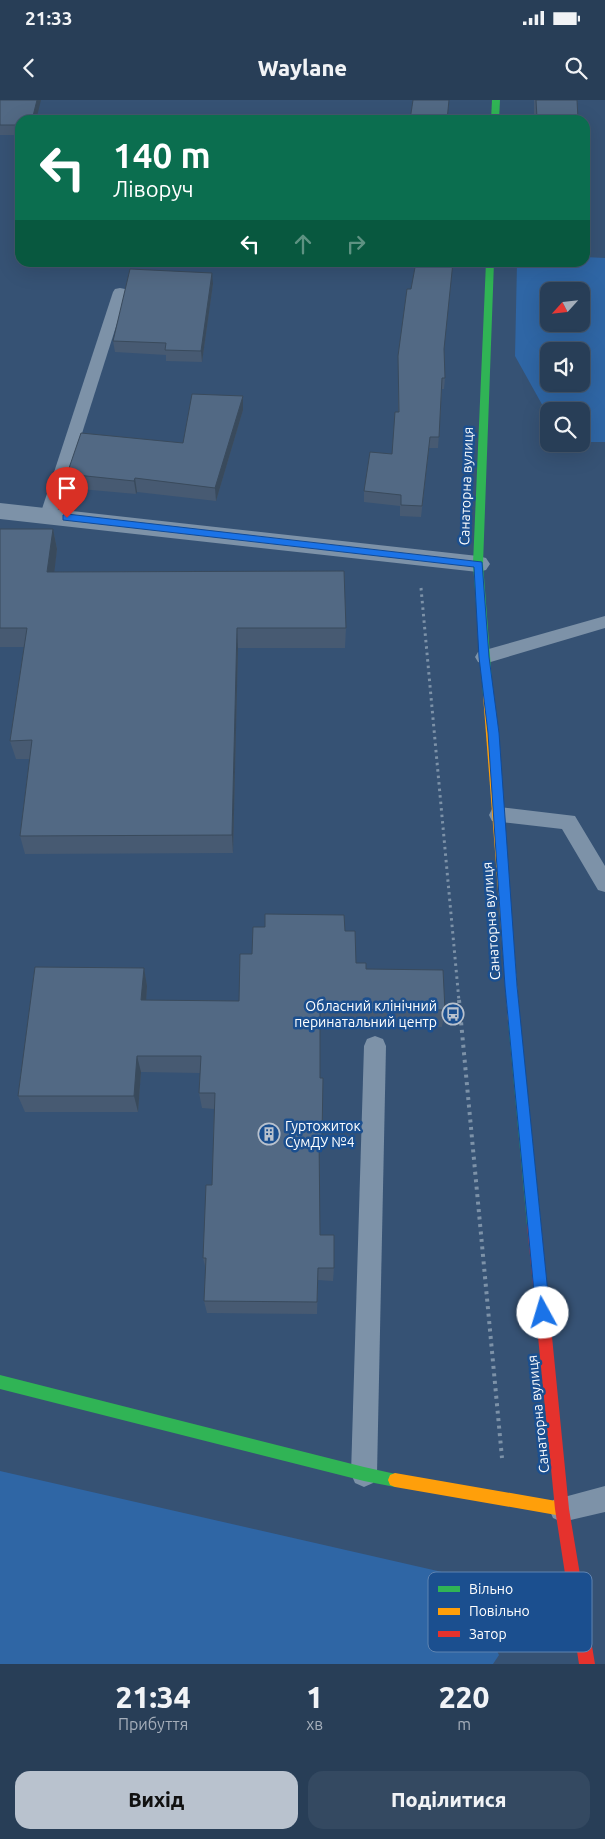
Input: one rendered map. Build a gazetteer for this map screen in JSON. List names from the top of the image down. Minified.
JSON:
{"streets":{"main road":["Санаторна вулиця"]},"places":{"bus stop":["Обласний клінічний перинатальний центр"],"building":["Гуртожиток СумДУ №4"]},"legend":["Вільно","Повільно","Затор"],"north":"bottom left","page":{"status":"21:33","header":"Waylane","turn":["140 m","Ліворуч"],"eta":["21:34","Прибуття","1","хв","220","m"],"buttons":["Вихід","Поділитися"]}}
